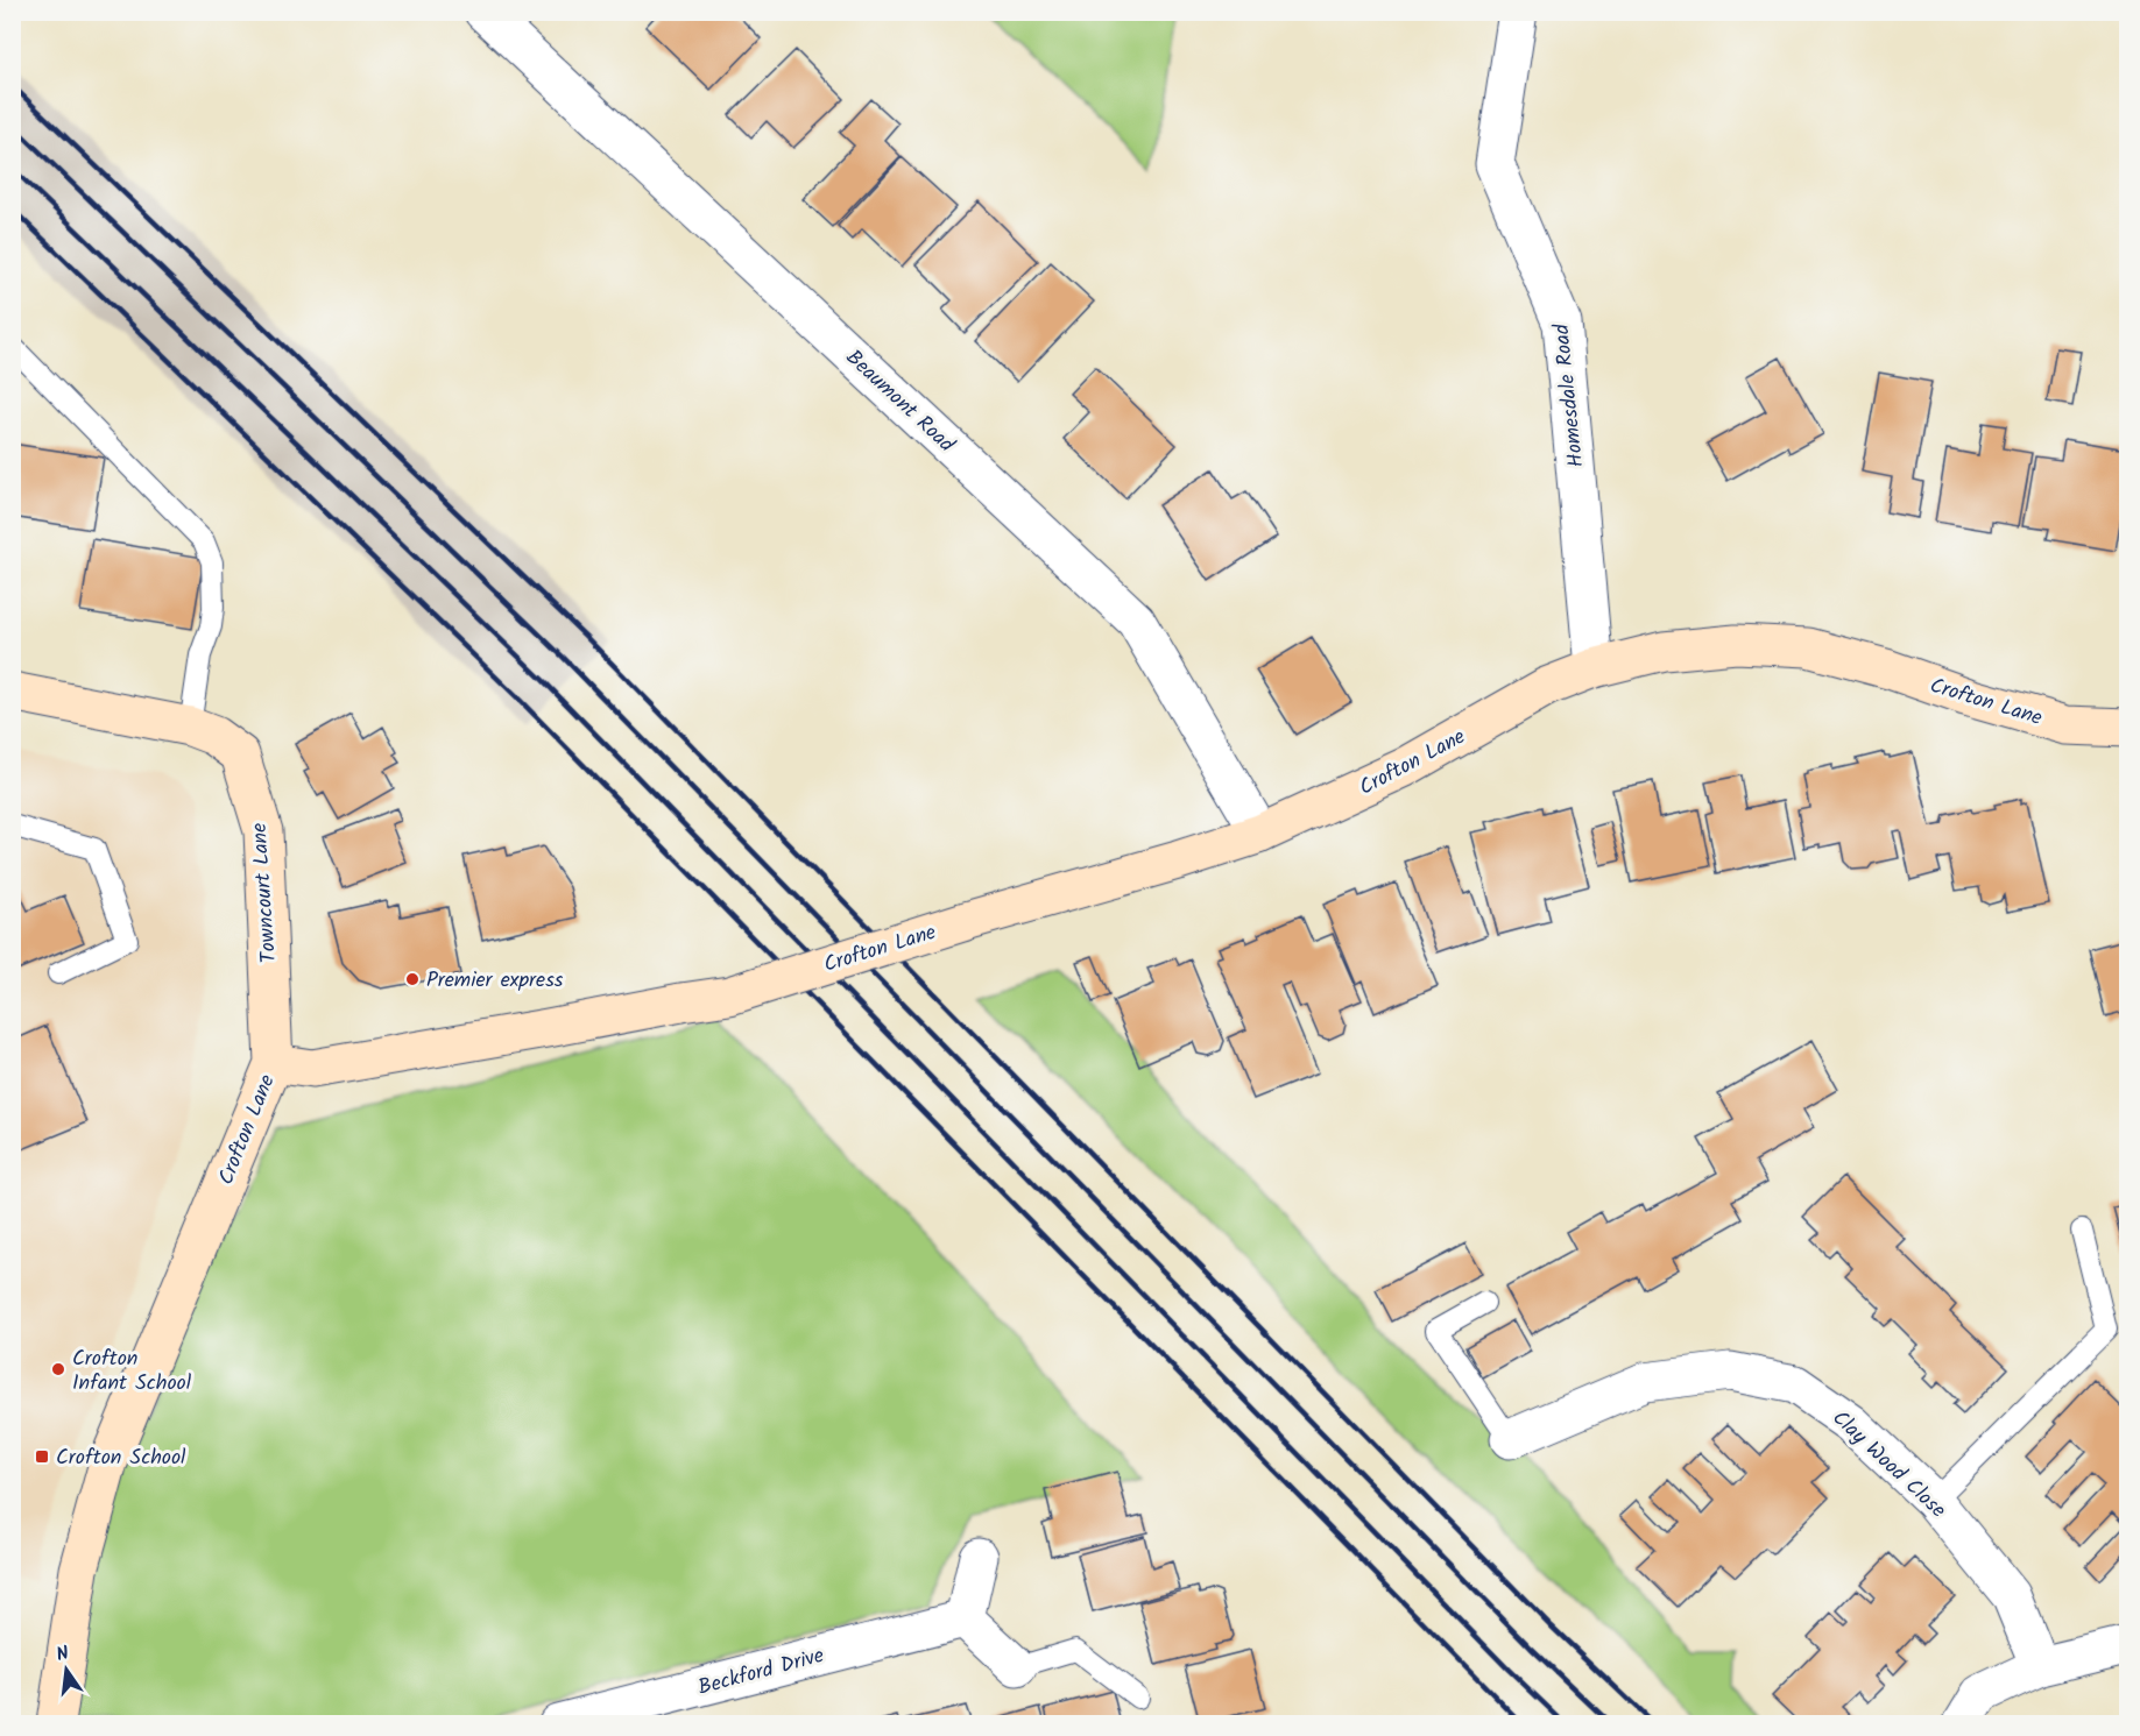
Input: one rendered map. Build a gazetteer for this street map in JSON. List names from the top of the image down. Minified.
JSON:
{"streets":{"street":["Homesdale Road","Beaumont Road","Crofton Lane","Towncourt Lane","Clay Wood Close","Beckford Drive"]},"crossings":[["Homesdale Road","Crofton Lane"],["Beaumont Road","Crofton Lane"],["Crofton Lane","Towncourt Lane"]],"places":{"other":["Premier express","Crofton Infant School"],"transit":["Crofton School"]},"north":"top"}
